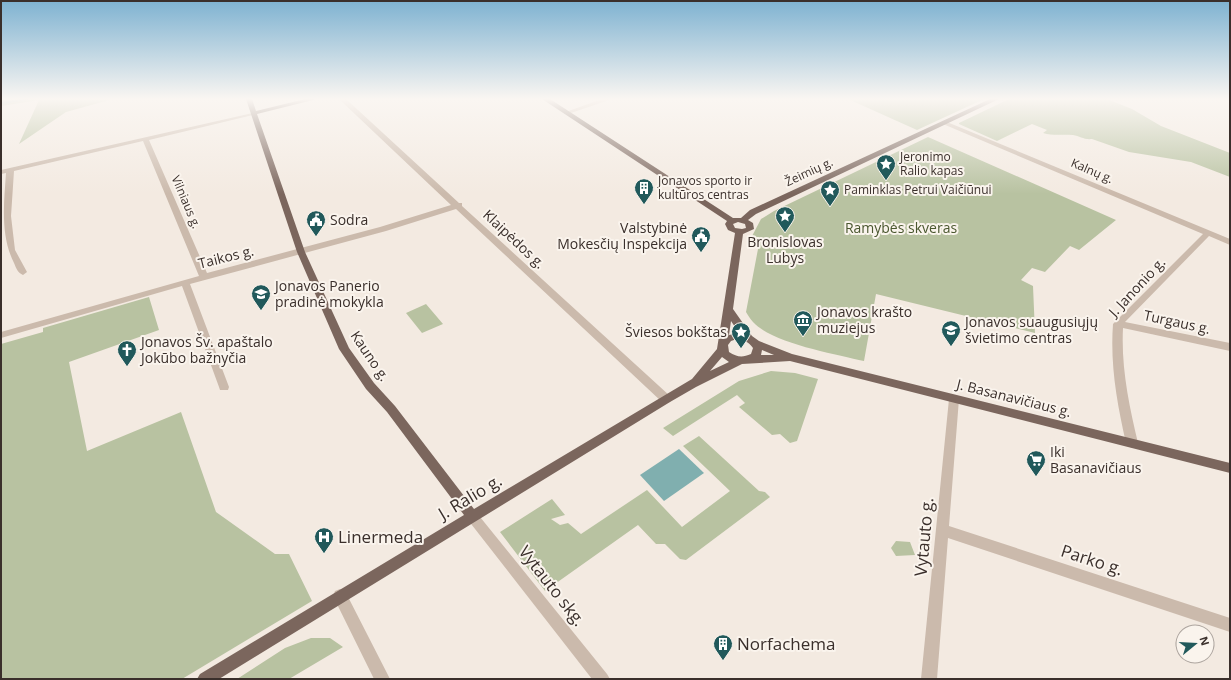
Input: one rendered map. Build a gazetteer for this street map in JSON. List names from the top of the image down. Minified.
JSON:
{"streets":{"main road":["Žeimių g.","Kauno g.","J. Basanavičiaus g.","J. Ralio g."],"street":["Kalnų g.","Vilniaus g.","Klaipėdos g.","Taikos g.","J. Janonio g.","Turgaus g.","Vytauto g.","Parko g.","Vytauto skg."]},"crossings":[["Kalnų g.","J. Janonio g."],["Vilniaus g.","Taikos g."],["Klaipėdos g.","Taikos g."],["Klaipėdos g.","J. Ralio g."],["Taikos g.","Kauno g."],["J. Janonio g.","Turgaus g."],["J. Janonio g.","J. Basanavičiaus g."],["Kauno g.","J. Ralio g."],["Kauno g.","Vytauto skg."],["J. Basanavičiaus g.","J. Ralio g."],["J. Basanavičiaus g.","Vytauto g."],["J. Ralio g.","Vytauto skg."],["Vytauto g.","Parko g."]],"parks":["Ramybės skveras"],"places":{"place":["Jeronimo Ralio kapas","Paminklas Petrui Vaičiūnui","Bronislovas Lubys","Šviesos bokštas"],"building":["Jonavos sporto ir kultūros centras","Norfachema"],"public building":["Sodra","Valstybinė Mokesčių Inspekcija"],"school or university":["Jonavos Panerio pradinė mokykla","Jonavos suaugusiųjų švietimo centras"],"museum":["Jonavos krašto muziejus"],"church":["Jonavos Šv. apaštalo Jokūbo bažnyčia"],"supermarket":["Iki Basanavičiaus"],"hospital":["Linermeda"]},"north":"right"}
